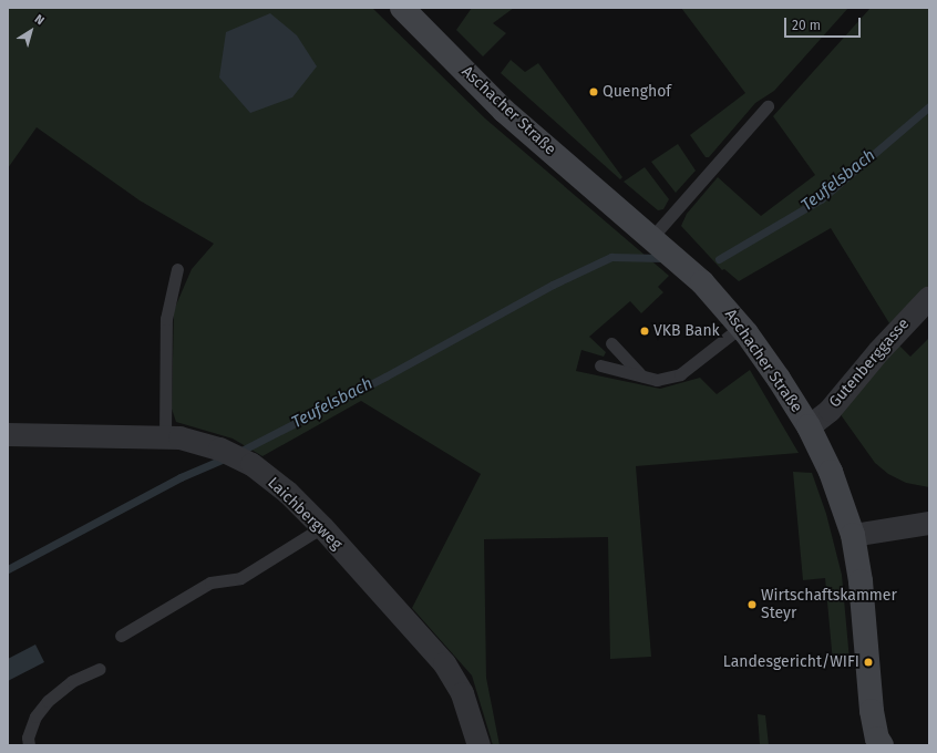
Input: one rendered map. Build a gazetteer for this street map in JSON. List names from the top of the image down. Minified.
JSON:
{"streets":{"street":["Aschacher Straße","Gutenberggasse","Laichbergweg"]},"crossings":[["Aschacher Straße","Gutenberggasse"]],"water":["Teufelsbach"],"places":["Quenghof","VKB Bank","Wirtschaftskammer Steyr","Landesgericht/WIFI"],"scale_bar":"20 m","north":"top right"}
